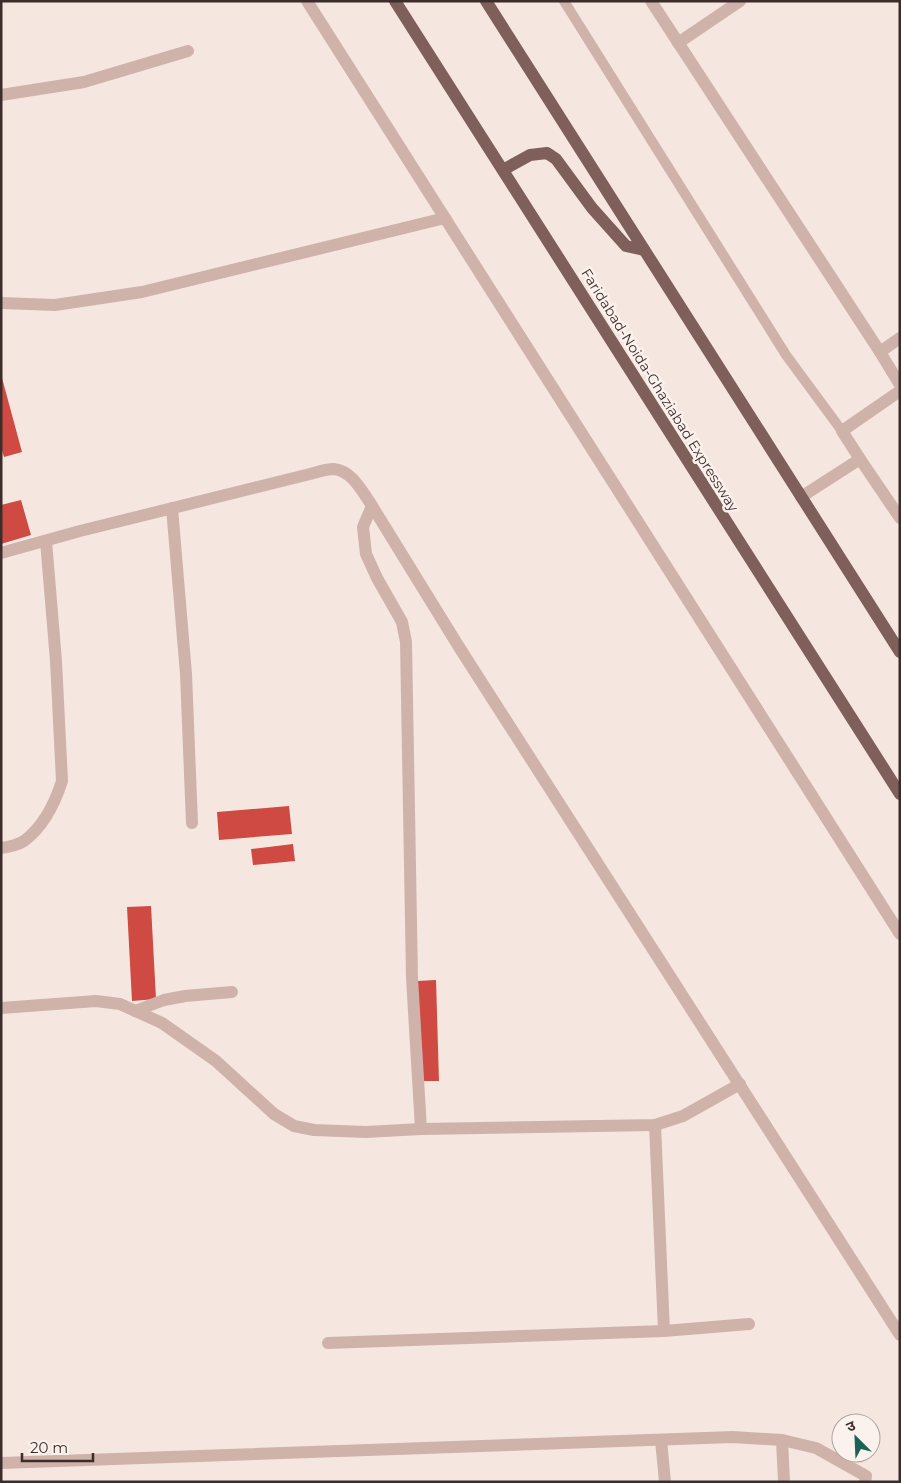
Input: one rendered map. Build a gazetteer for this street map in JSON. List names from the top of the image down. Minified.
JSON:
{"streets":{"main road":["Faridabad-Noida-Ghaziabad Expressway"]},"scale_bar":"20 m","north":"top left"}
